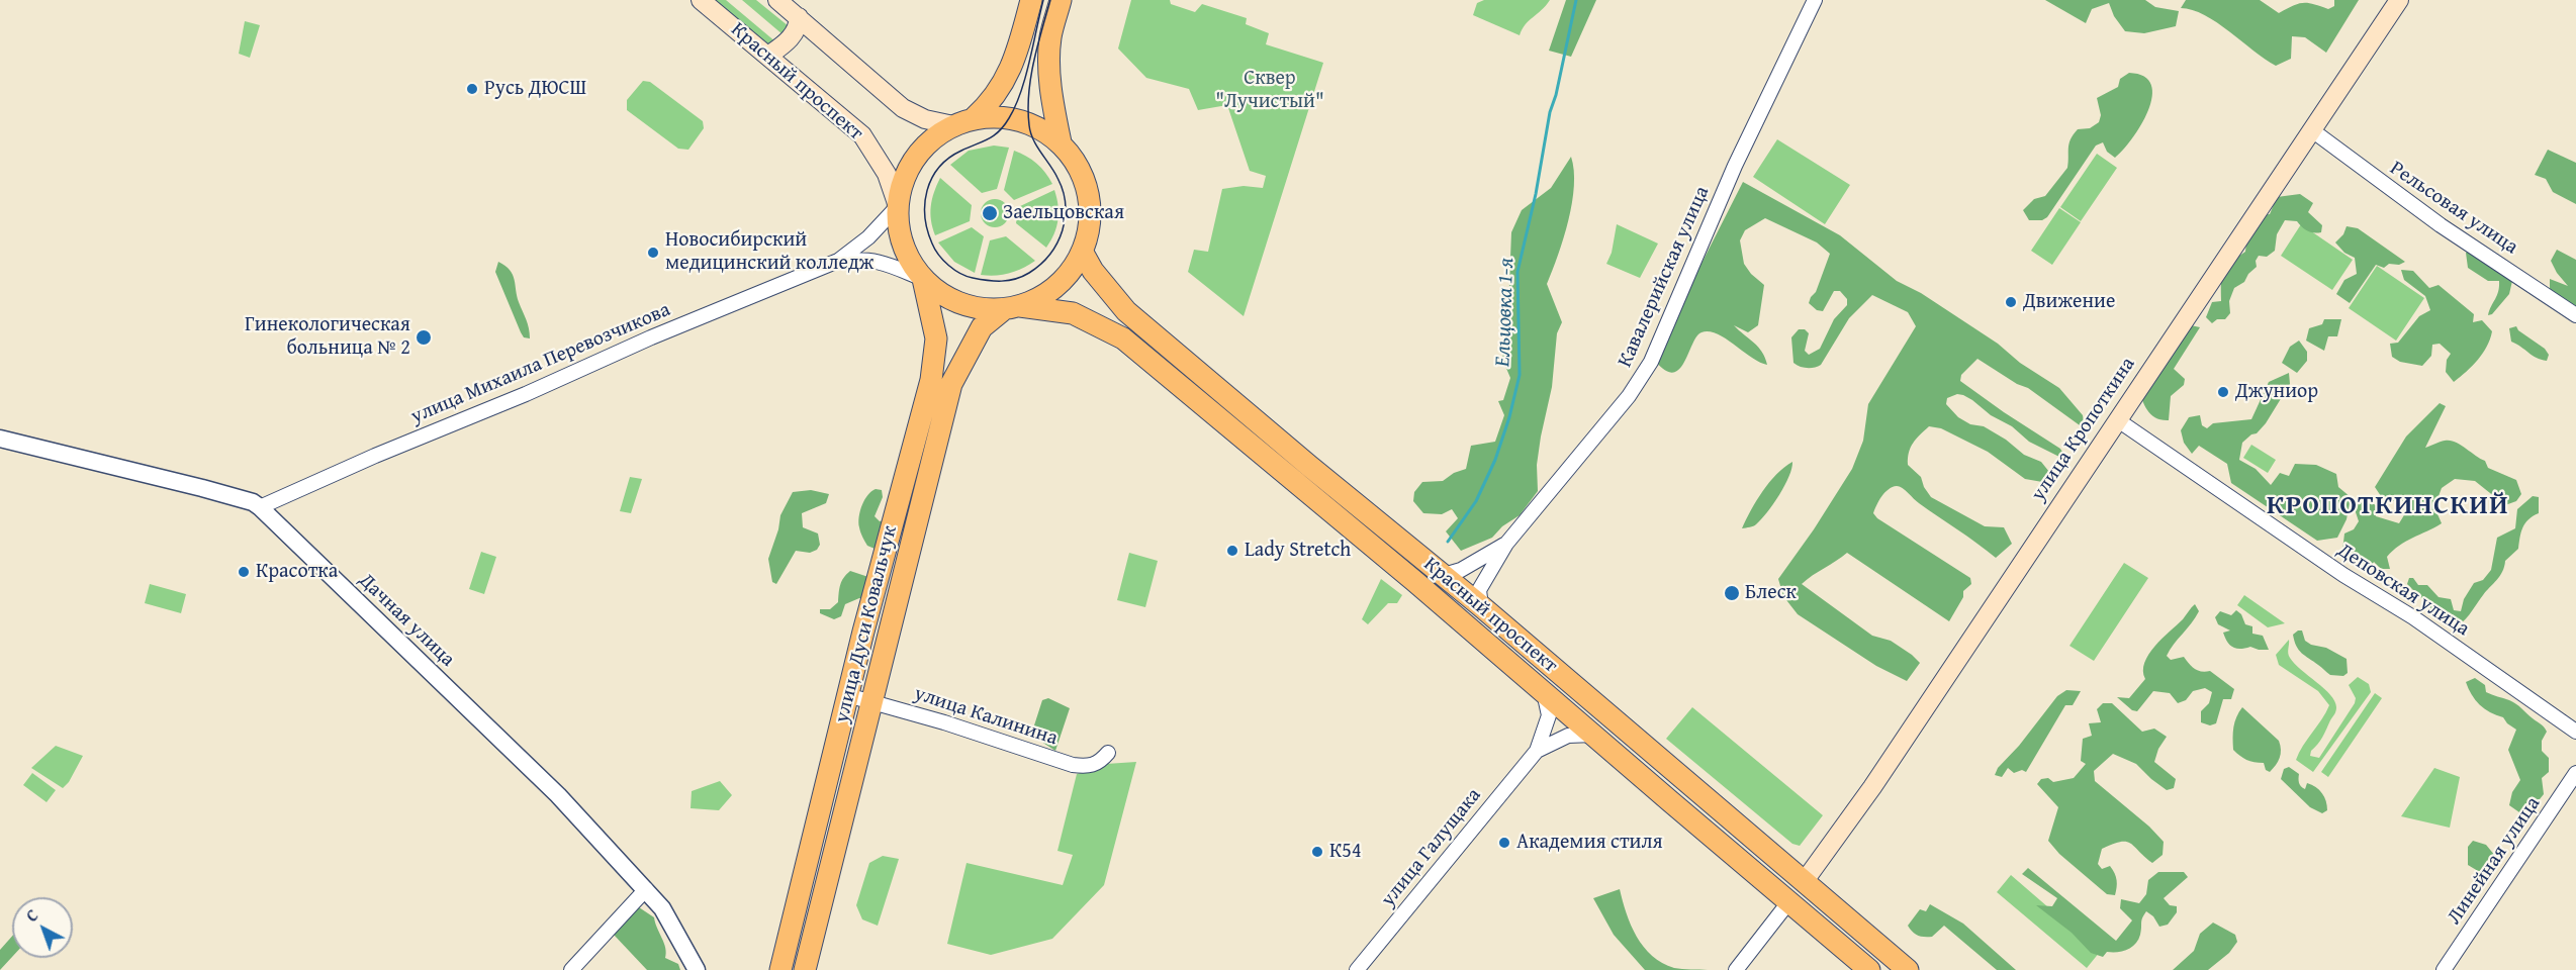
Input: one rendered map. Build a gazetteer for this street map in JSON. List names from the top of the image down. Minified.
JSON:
{"streets":{"main road":["Красный проспект","улица Кропоткина","улица Дуси Ковальчук"],"street":["Рельсовая улица","Кавалерийская улица","улица Михаила Перевозчикова","Деповская улица","Дачная улица","улица Калинина","улица Галущака","Линейная улица"]},"crossings":[["Красный проспект","улица Кропоткина"],["Красный проспект","улица Дуси Ковальчук"],["Рельсовая улица","улица Кропоткина"],["улица Михаила Перевозчикова","Дачная улица"],["улица Кропоткина","Деповская улица"],["улица Дуси Ковальчук","улица Калинина"]],"districts":["КРОПОТКИНСКИЙ"],"water":["Ельцовка 1-я"],"parks":["Сквер \"Лучистый\""],"places":["Русь ДЮСШ","Заельцовская","Новосибирский медицинский колледж","Движение","Гинекологическая больница № 2","Джуниор","Lady Stretch","Красотка","Блеск","Академия стиля","К54"],"north":"top left"}
